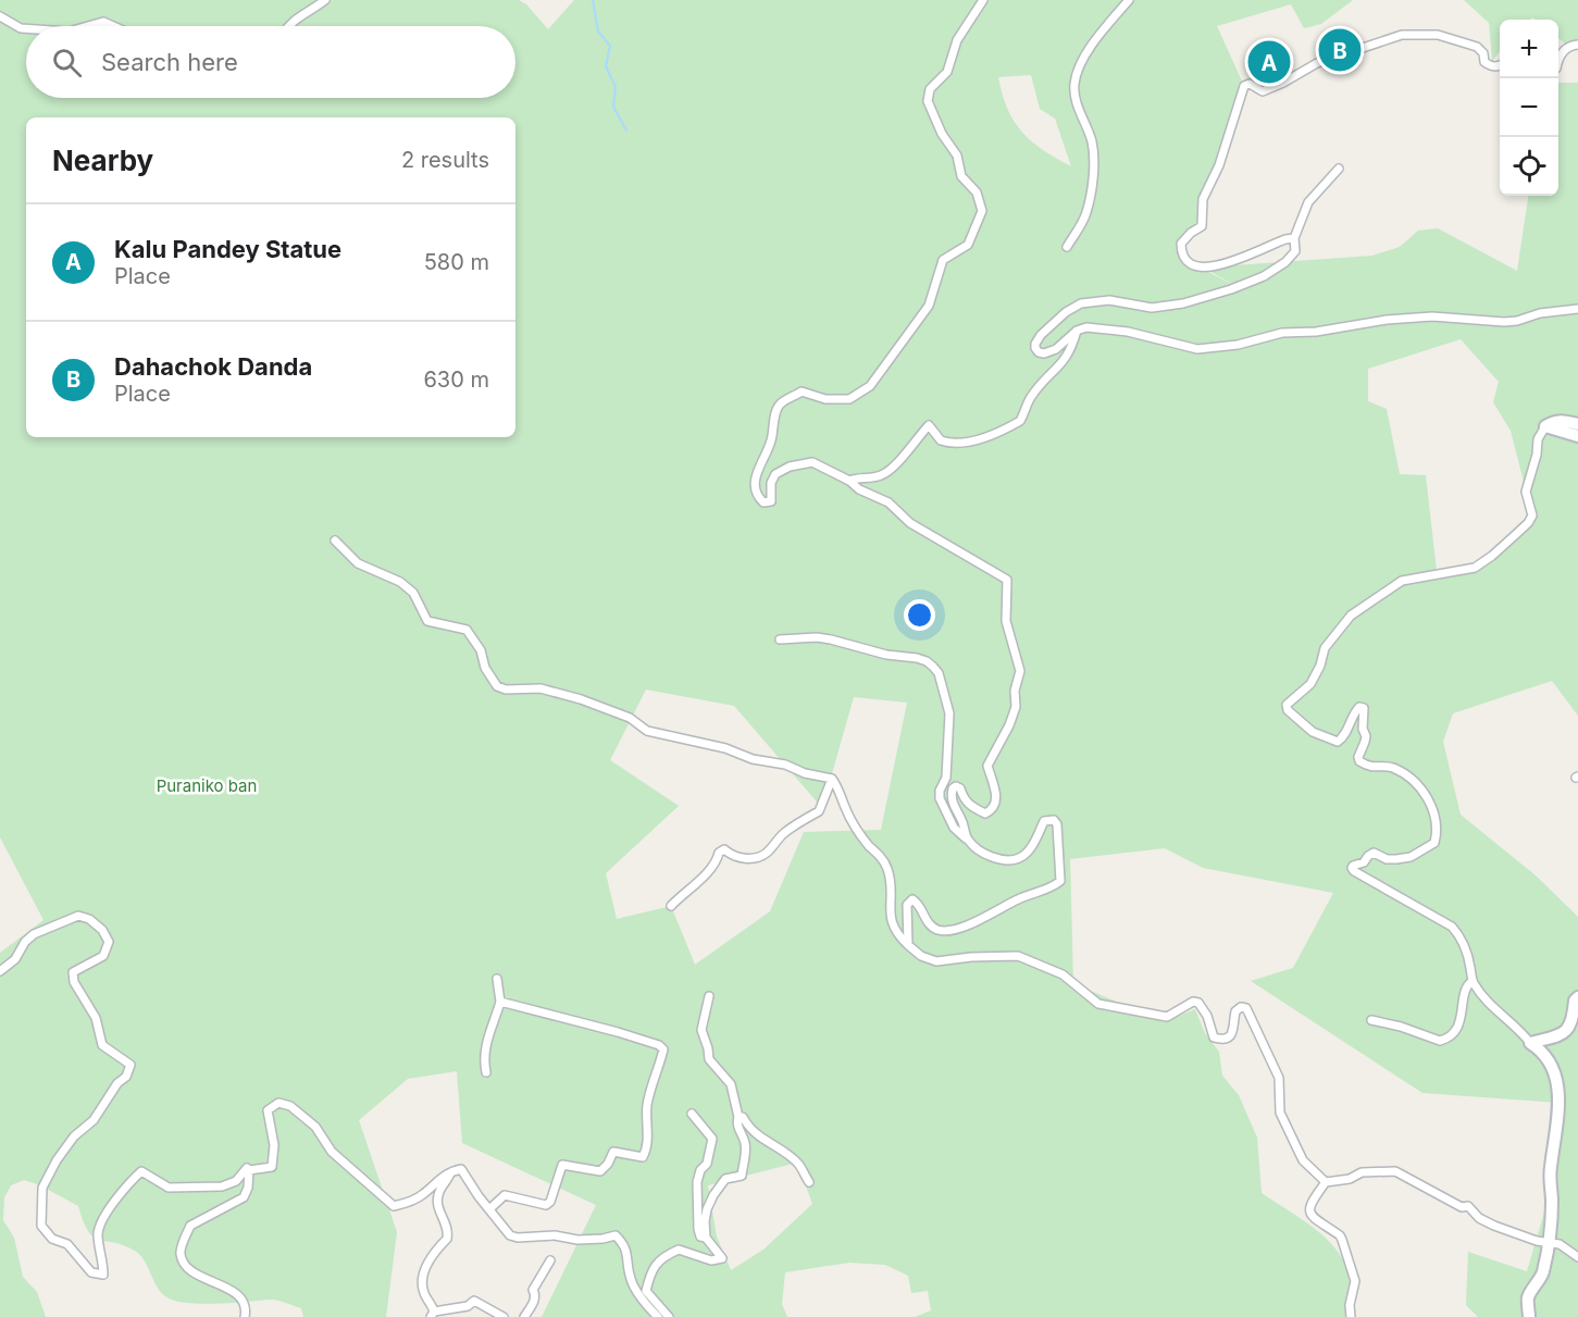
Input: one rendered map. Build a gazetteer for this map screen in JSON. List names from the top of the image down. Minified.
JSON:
{"parks":["Puraniko ban"],"page":{"map_buttons":["+","−"],"pins":["B","A"],"search":"Search here","heading":["Nearby","2 results"],"list":[{"mark":"A","name":"Kalu Pandey Statue","note":"Place","value":"580 m"},{"mark":"B","name":"Dahachok Danda","note":"Place","value":"630 m"}]}}
